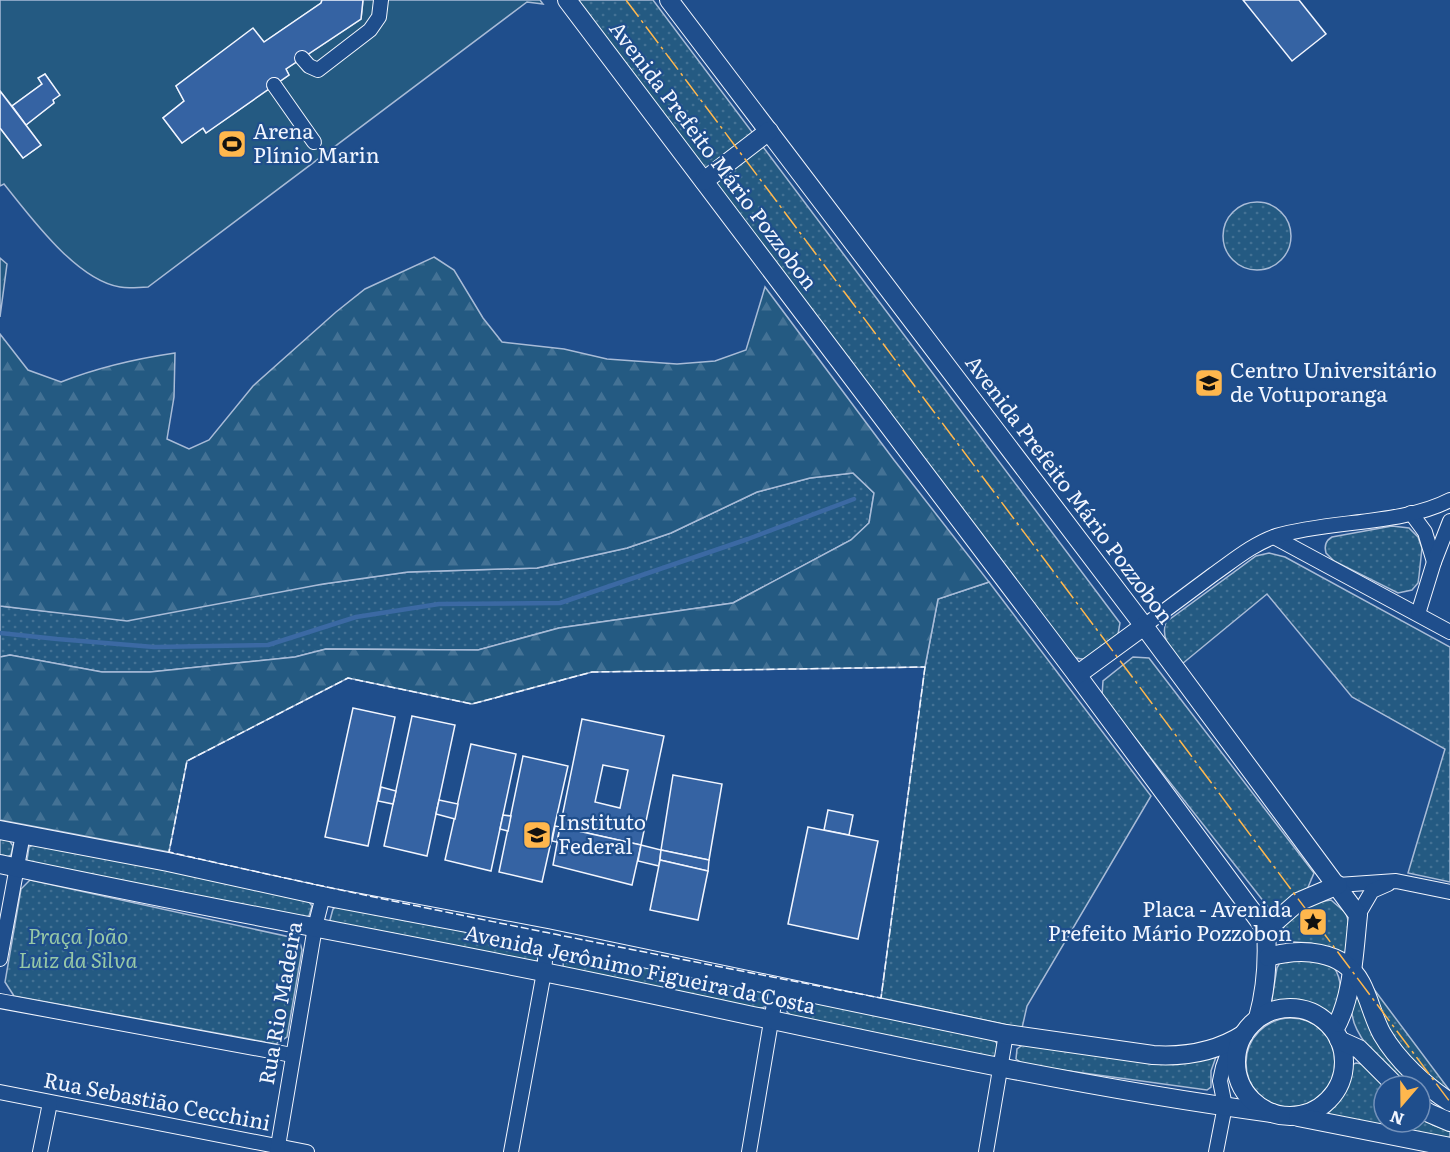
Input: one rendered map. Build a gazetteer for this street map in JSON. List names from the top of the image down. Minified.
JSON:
{"streets":{"main road":["Avenida Prefeito Mário Pozzobon","Avenida Jerônimo Figueira da Costa"],"street":["Rua Rio Madeira","Rua Sebastião Cecchini"]},"crossings":[["Avenida Jerônimo Figueira da Costa","Rua Rio Madeira"],["Rua Rio Madeira","Rua Sebastião Cecchini"]],"parks":["Praça João Luiz da Silva"],"places":{"sports":["Arena Plínio Marin"],"school or university":["Centro Universitário de Votuporanga","Instituto Federal"],"place":["Placa - Avenida Prefeito Mário Pozzobon"]},"north":"bottom"}
